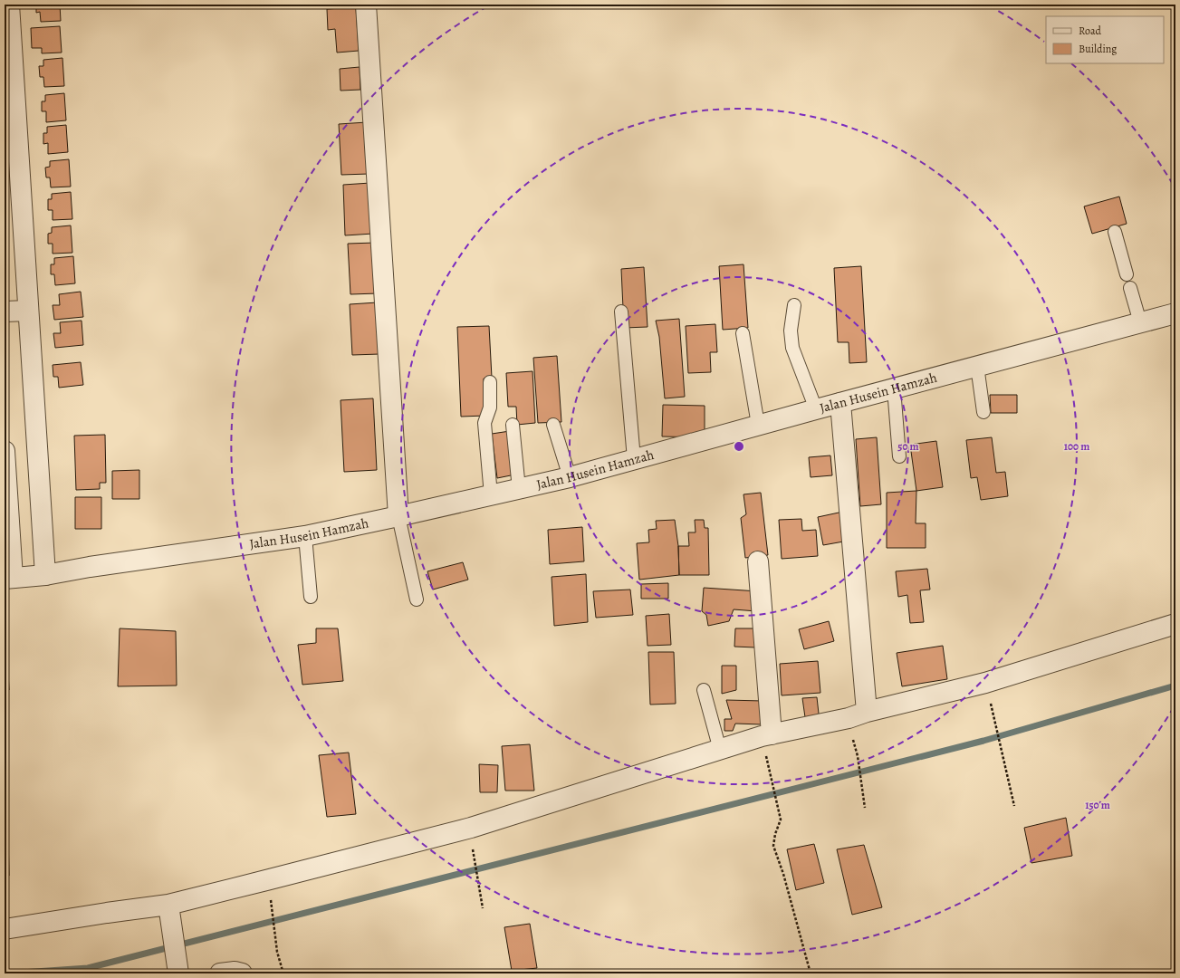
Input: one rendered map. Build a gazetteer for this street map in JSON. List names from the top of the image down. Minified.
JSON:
{"streets":{"street":["Jalan Husein Hamzah"]},"legend":["Road","Building"],"rings":["50 m","100 m","150 m"]}
